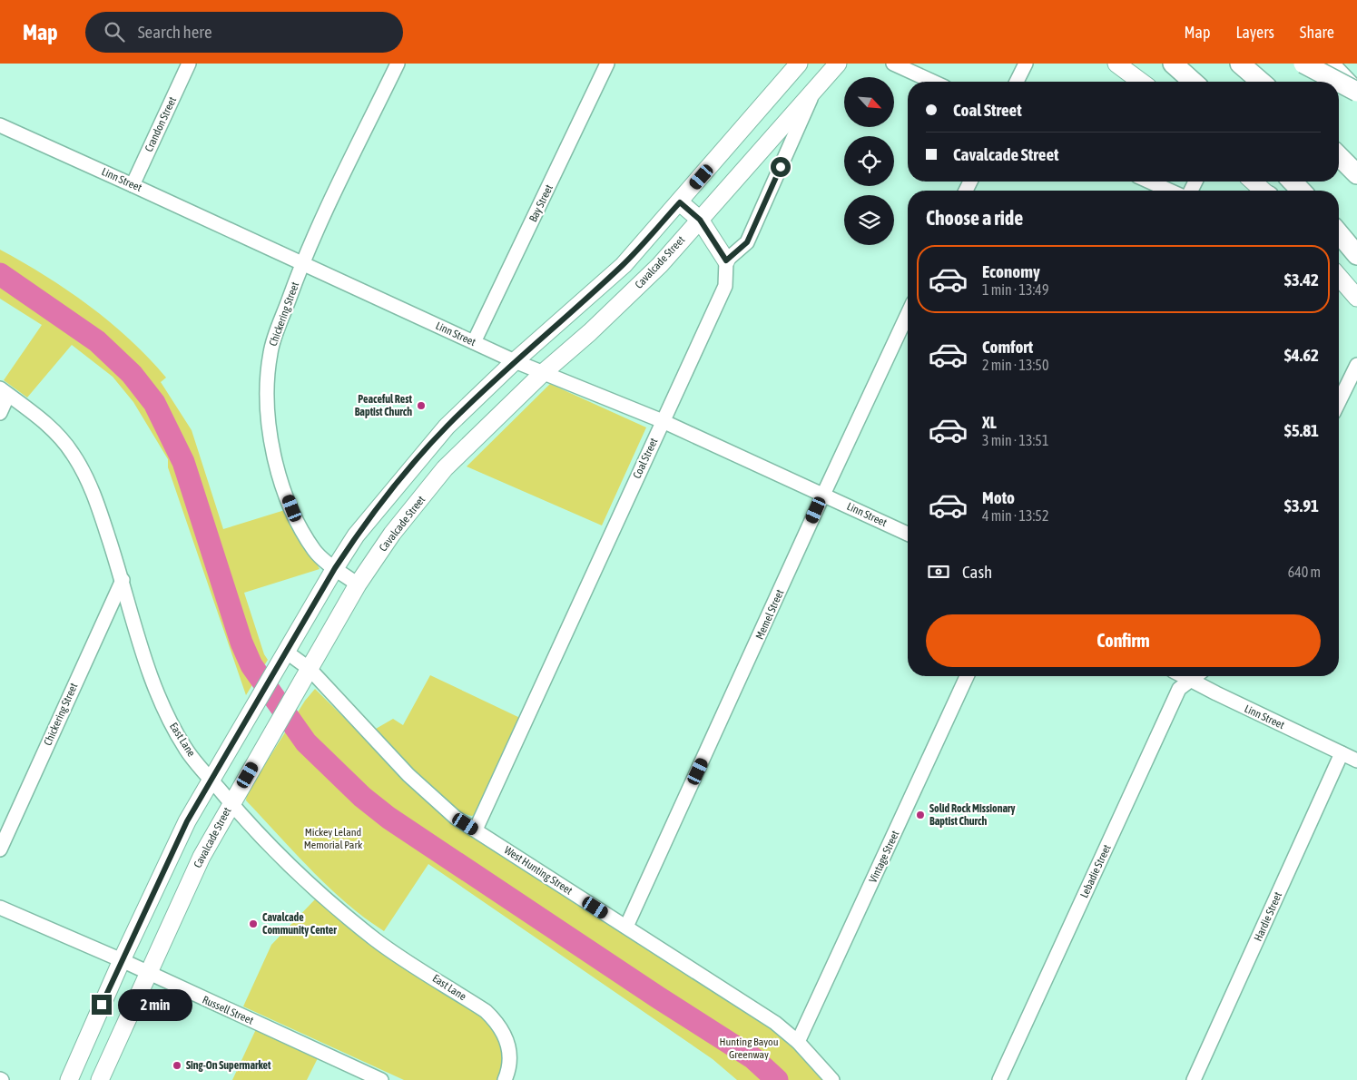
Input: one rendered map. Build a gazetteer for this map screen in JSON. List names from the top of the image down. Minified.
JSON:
{"streets":{"main road":["Cavalcade Street"],"street":["Crandon Street","Linn Street","Bay Street","Chickering Street","Coal Street","Memel Street","East Lane","Vintage Street","West Hunting Street","Lebadie Street","Hardie Street","Russell Street"]},"crossings":[["Crandon Street","Linn Street"],["Linn Street","Bay Street"],["Linn Street","Cavalcade Street"],["Linn Street","Chickering Street"],["Linn Street","Coal Street"],["Linn Street","Memel Street"],["Linn Street","Lebadie Street"],["Linn Street","Hardie Street"],["Cavalcade Street","Chickering Street"],["Cavalcade Street","East Lane"],["Cavalcade Street","West Hunting Street"],["Cavalcade Street","Russell Street"],["Chickering Street","East Lane"],["Coal Street","West Hunting Street"],["Memel Street","West Hunting Street"],["Vintage Street","West Hunting Street"]],"parks":["Mickey Leland Memorial Park","Hunting Bayou Greenway"],"places":["Peaceful Rest Baptist Church","Solid Rock Missionary Baptist Church","Cavalcade Community Center","Sing-On Supermarket"],"north":"bottom right","page":{"header":"Map","search":"Search here","nav":["Map","Layers","Share"],"banner":["Coal Street","Cavalcade Street"],"heading":"Choose a ride","list":[{"name":"Economy","note":"1 min · 13:49","value":"$3.42"},{"name":"Comfort","note":"2 min · 13:50","value":"$4.62"},{"name":"XL","note":"3 min · 13:51","value":"$5.81"},{"name":"Moto","note":"4 min · 13:52","value":"$3.91"}],"pay":["Cash","640 m"],"buttons":"Confirm","bubble":"2 min"}}
